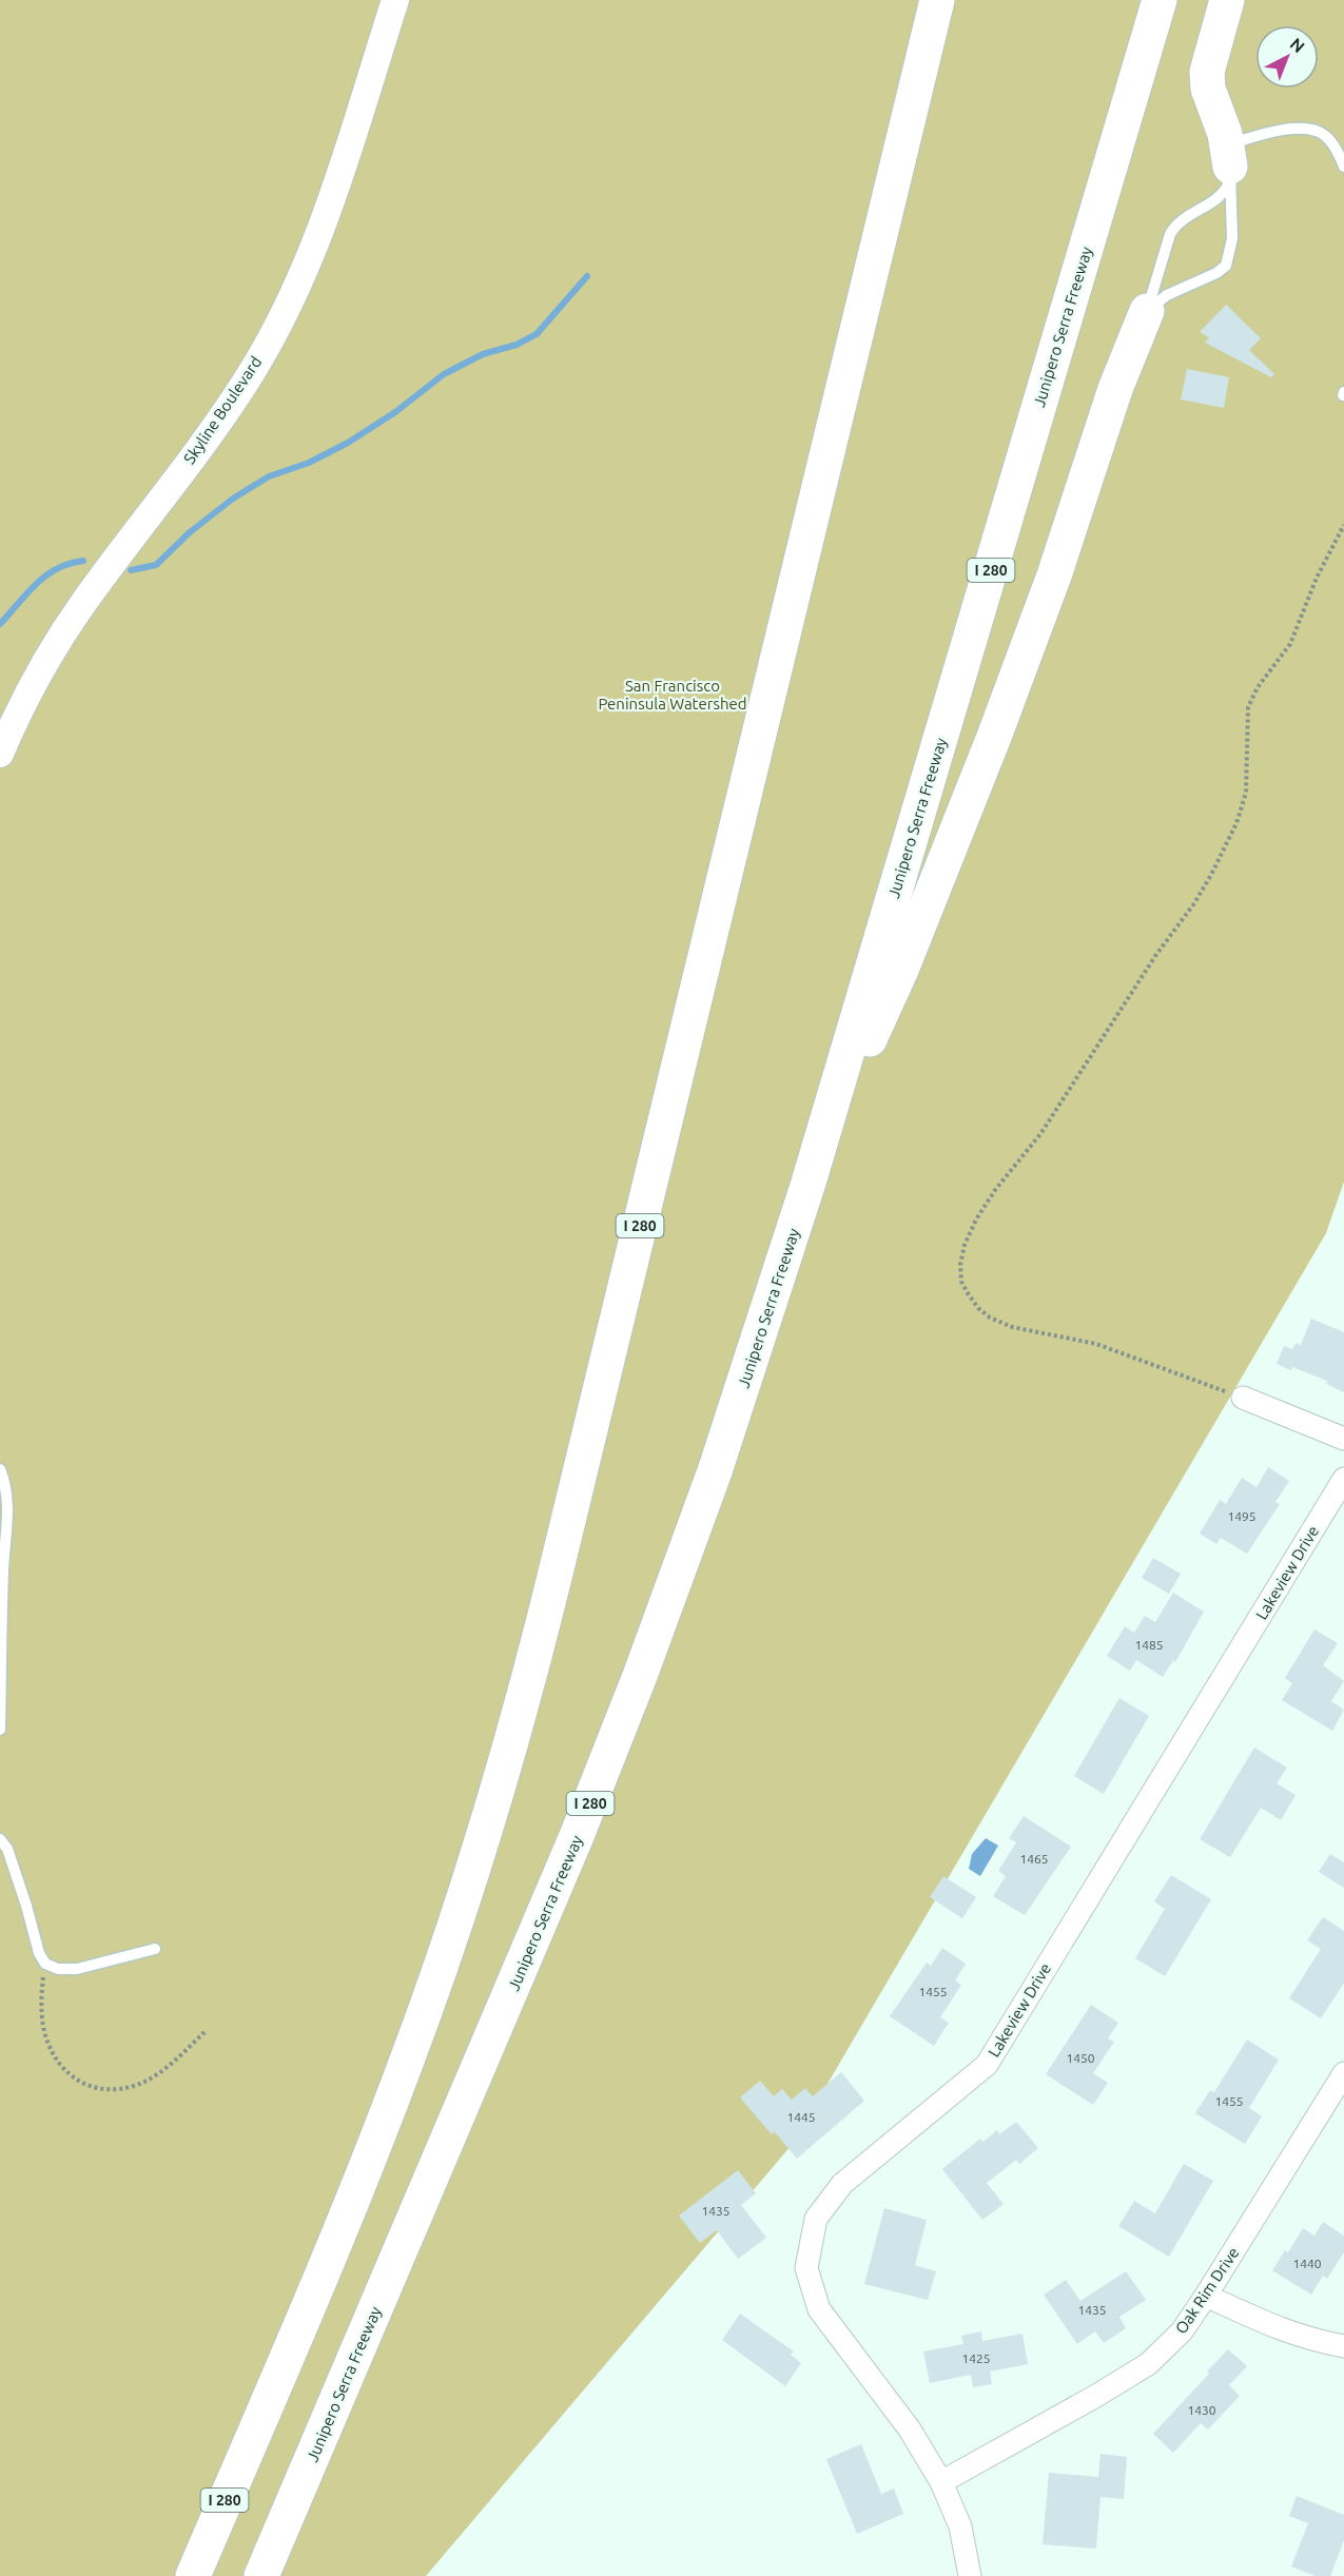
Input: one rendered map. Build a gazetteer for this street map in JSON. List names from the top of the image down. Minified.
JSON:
{"streets":{"highway":["Junipero Serra Freeway","I 280"],"street":["Skyline Boulevard","Lakeview Drive","Oak Rim Drive"]},"crossings":[["Lakeview Drive","Oak Rim Drive"]],"parks":["San Francisco Peninsula Watershed"],"house_numbers":["1495","1485","1465","1455","1450","1455","1445","1435","1440","1435","1425","1430"],"north":"top right"}
